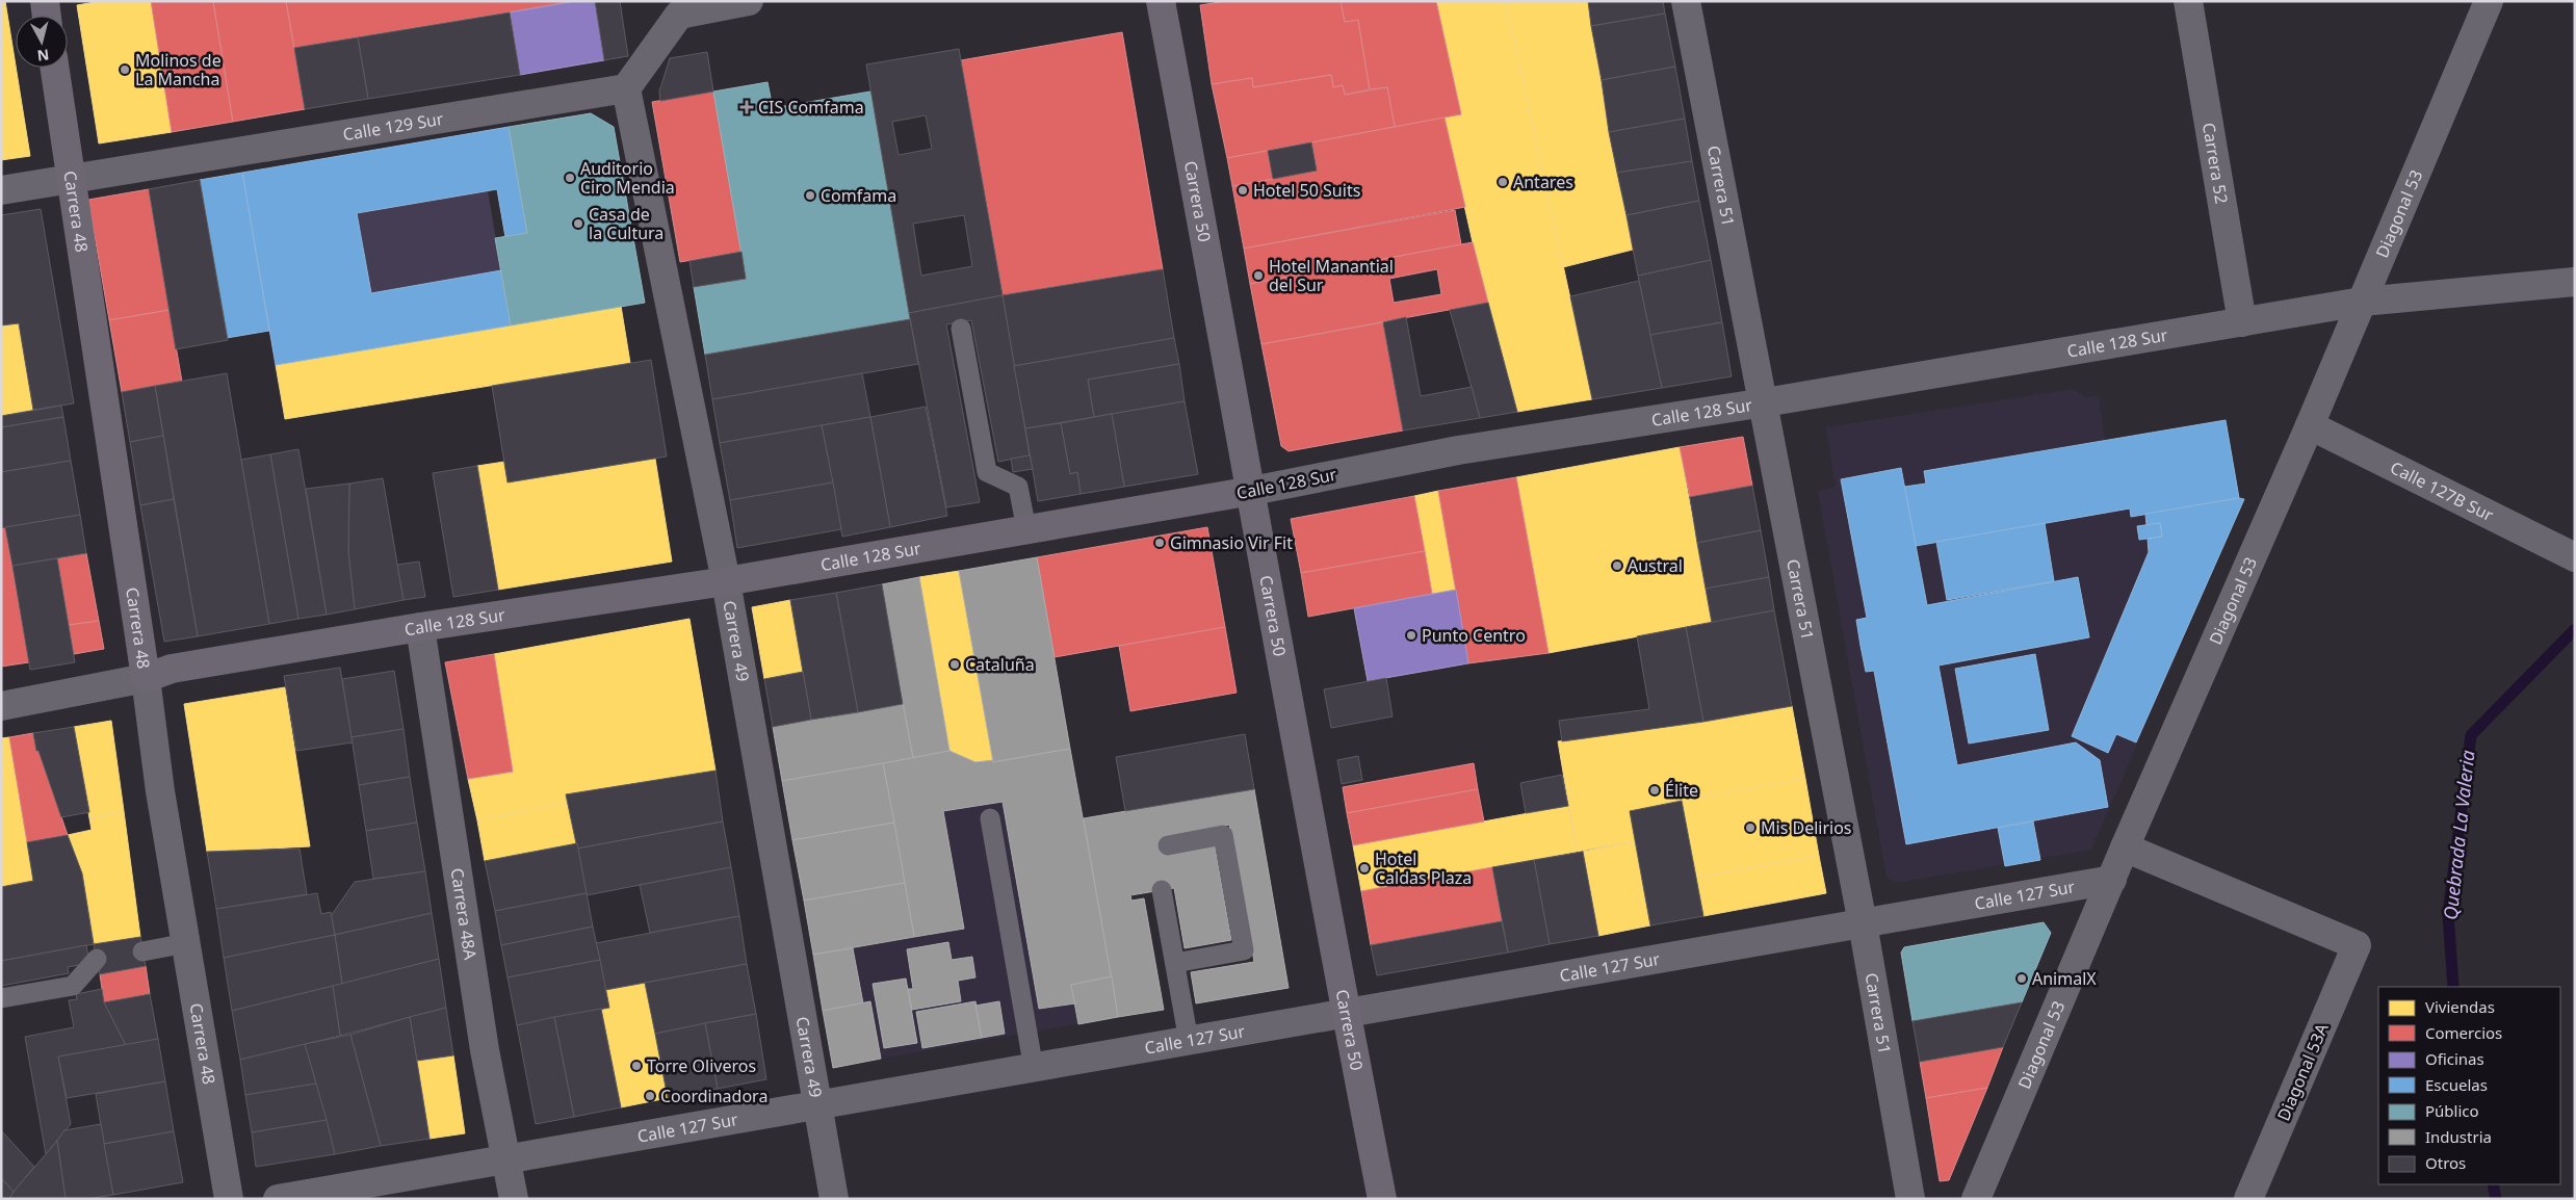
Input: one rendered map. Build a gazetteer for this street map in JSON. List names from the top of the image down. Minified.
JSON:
{"streets":{"main road":["Carrera 50","Carrera 48","Calle 128 Sur"],"street":["Calle 129 Sur","Carrera 52","Carrera 51","Diagonal 53","Calle 127B Sur","Carrera 49","Calle 127 Sur","Carrera 48A","Diagonal 53A"]},"crossings":[["Calle 129 Sur","Carrera 48"],["Calle 129 Sur","Carrera 49"],["Carrera 52","Calle 128 Sur"],["Carrera 51","Calle 128 Sur"],["Carrera 51","Calle 127 Sur"],["Carrera 50","Calle 128 Sur"],["Carrera 50","Calle 127 Sur"],["Carrera 48","Calle 128 Sur"],["Diagonal 53","Calle 128 Sur"],["Diagonal 53","Calle 127B Sur"],["Diagonal 53","Calle 127 Sur"],["Diagonal 53","Diagonal 53A"],["Calle 128 Sur","Carrera 49"],["Calle 128 Sur","Carrera 48A"],["Carrera 49","Calle 127 Sur"],["Calle 127 Sur","Carrera 48A"]],"water":["Quebrada La Valeria"],"places":{"other":["Molinos de La Mancha","Auditorio Ciro Mendia","Antares","Hotel 50 Suits","Comfama","Casa de la Cultura","Hotel Manantial del Sur","Gimnasio Vir Fit","Austral","Punto Centro","Cataluña","Élite","Mis Delirios","Hotel Caldas Plaza","AnimalX","Torre Oliveros","Coordinadora"],"health":["CIS Comfama"]},"legend":["Viviendas","Comercios","Oficinas","Escuelas","Público","Industria","Otros"],"north":"bottom"}
